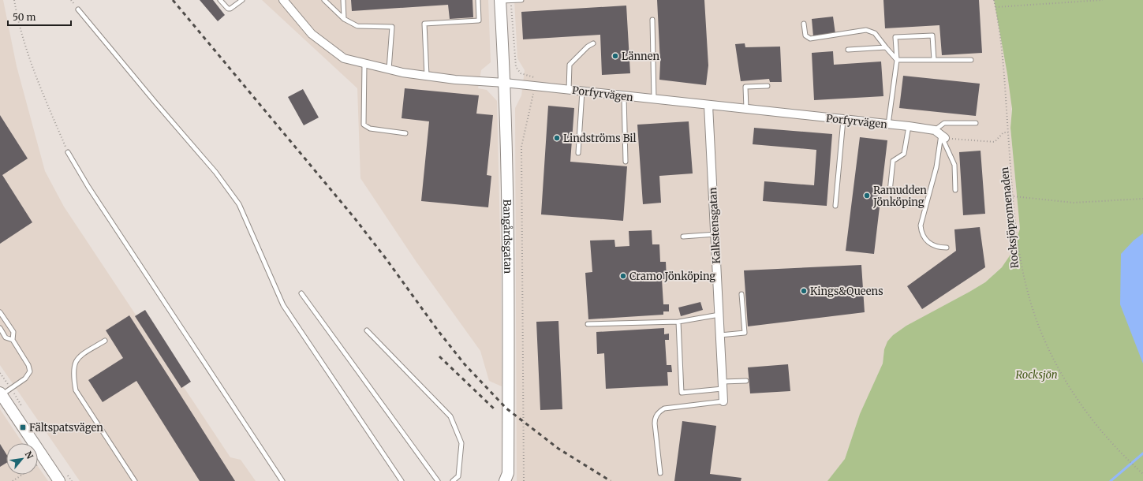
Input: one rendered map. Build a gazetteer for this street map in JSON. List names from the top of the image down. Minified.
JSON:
{"streets":{"main road":["Bangårdsgatan"],"street":["Porfyrvägen","Kalkstensgatan"],"path":["Rocksjöpromenaden"]},"crossings":[["Porfyrvägen","Kalkstensgatan"],["Porfyrvägen","Bangårdsgatan"]],"parks":["Rocksjön"],"places":{"other":["Lännen","Lindströms Bil","Ramudden Jönköping","Cramo Jönköping","Kings&Queens"],"transit":["Fältspatsvägen"]},"scale_bar":"50 m","north":"top right"}
